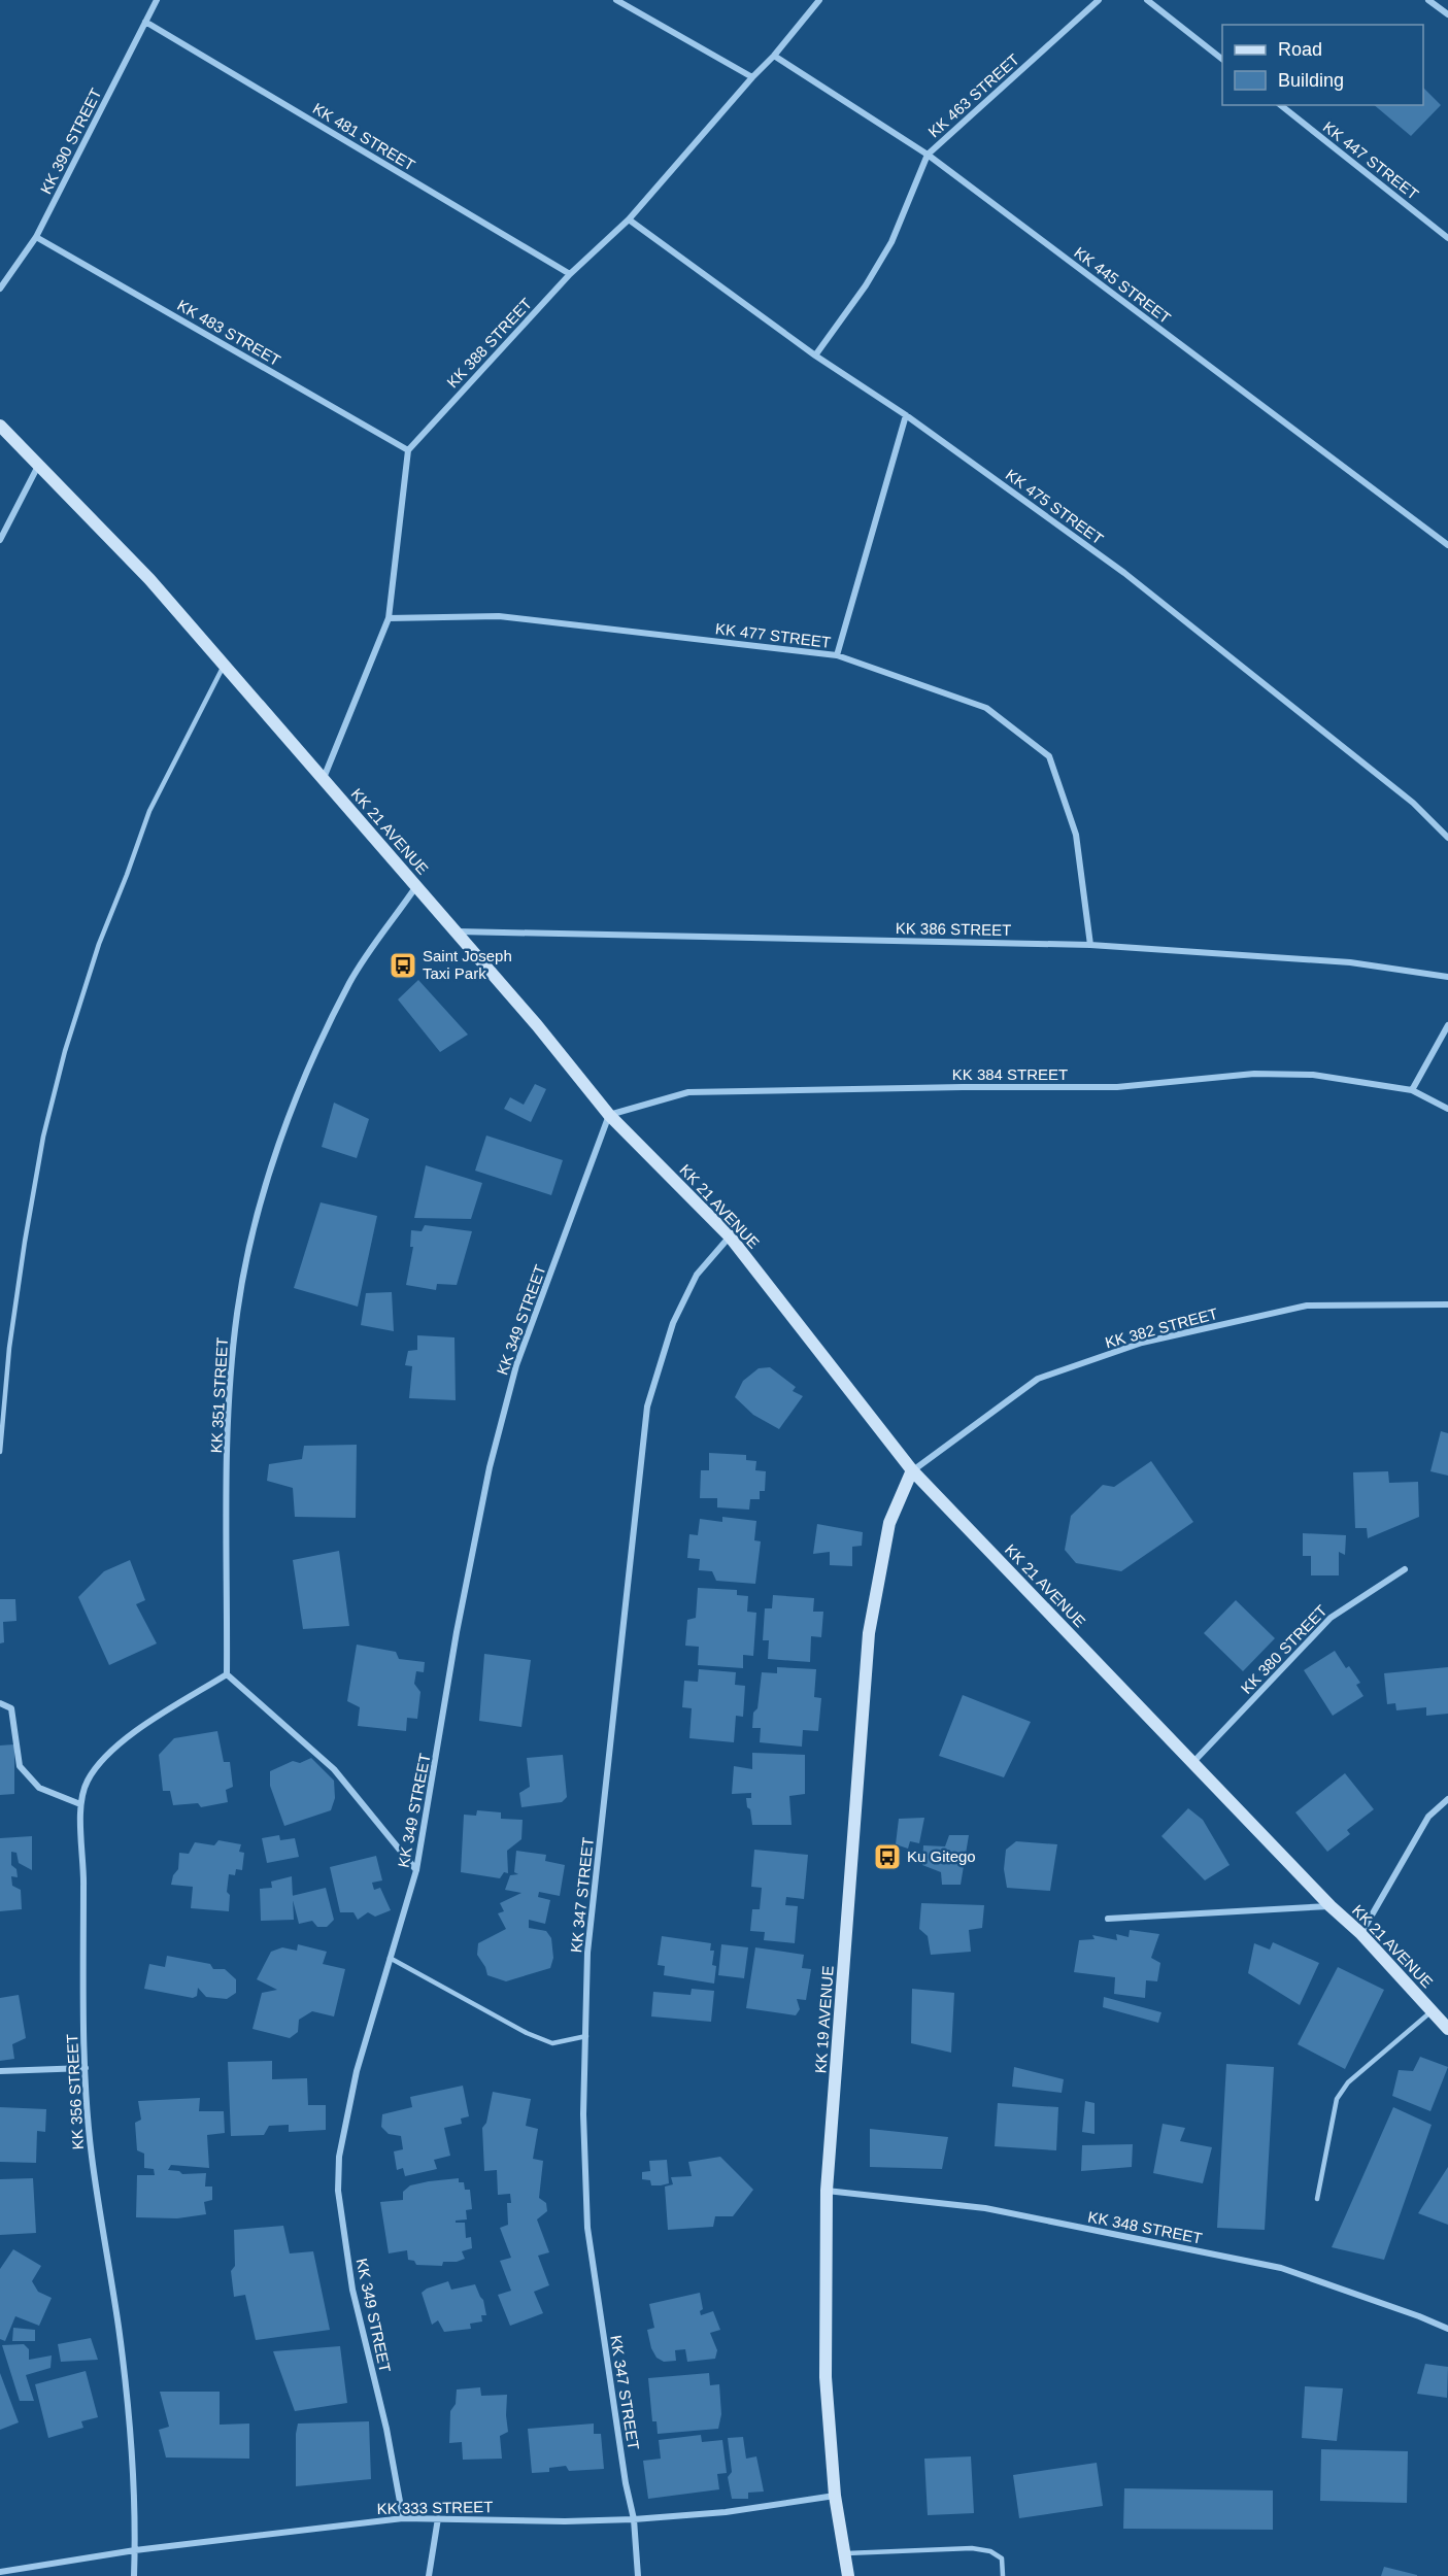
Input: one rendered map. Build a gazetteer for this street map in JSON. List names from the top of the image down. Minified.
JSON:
{"streets":{"main road":["KK 21 AVENUE","KK 19 AVENUE"],"street":["KK 463 STREET","KK 481 STREET","KK 390 STREET","KK 447 STREET","KK 445 STREET","KK 483 STREET","KK 388 STREET","KK 475 STREET","KK 477 STREET","KK 386 STREET","KK 384 STREET","KK 349 STREET","KK 382 STREET","KK 351 STREET","KK 380 STREET","KK 347 STREET","KK 356 STREET","KK 348 STREET","KK 333 STREET"]},"crossings":[["KK 463 STREET","KK 445 STREET"],["KK 463 STREET","KK 475 STREET"],["KK 481 STREET","KK 390 STREET"],["KK 481 STREET","KK 388 STREET"],["KK 390 STREET","KK 483 STREET"],["KK 445 STREET","KK 388 STREET"],["KK 483 STREET","KK 388 STREET"],["KK 388 STREET","KK 475 STREET"],["KK 477 STREET","KK 386 STREET"],["KK 21 AVENUE","KK 386 STREET"],["KK 21 AVENUE","KK 384 STREET"],["KK 21 AVENUE","KK 349 STREET"],["KK 21 AVENUE","KK 382 STREET"],["KK 21 AVENUE","KK 351 STREET"],["KK 21 AVENUE","KK 380 STREET"],["KK 21 AVENUE","KK 347 STREET"],["KK 21 AVENUE","KK 19 AVENUE"],["KK 384 STREET","KK 349 STREET"],["KK 349 STREET","KK 333 STREET"],["KK 382 STREET","KK 19 AVENUE"],["KK 351 STREET","KK 356 STREET"],["KK 347 STREET","KK 333 STREET"],["KK 19 AVENUE","KK 348 STREET"],["KK 19 AVENUE","KK 333 STREET"],["KK 356 STREET","KK 333 STREET"]],"places":{"bus stop":["Saint Joseph Taxi Park","Ku Gitego"]},"legend":["Road","Building"]}
